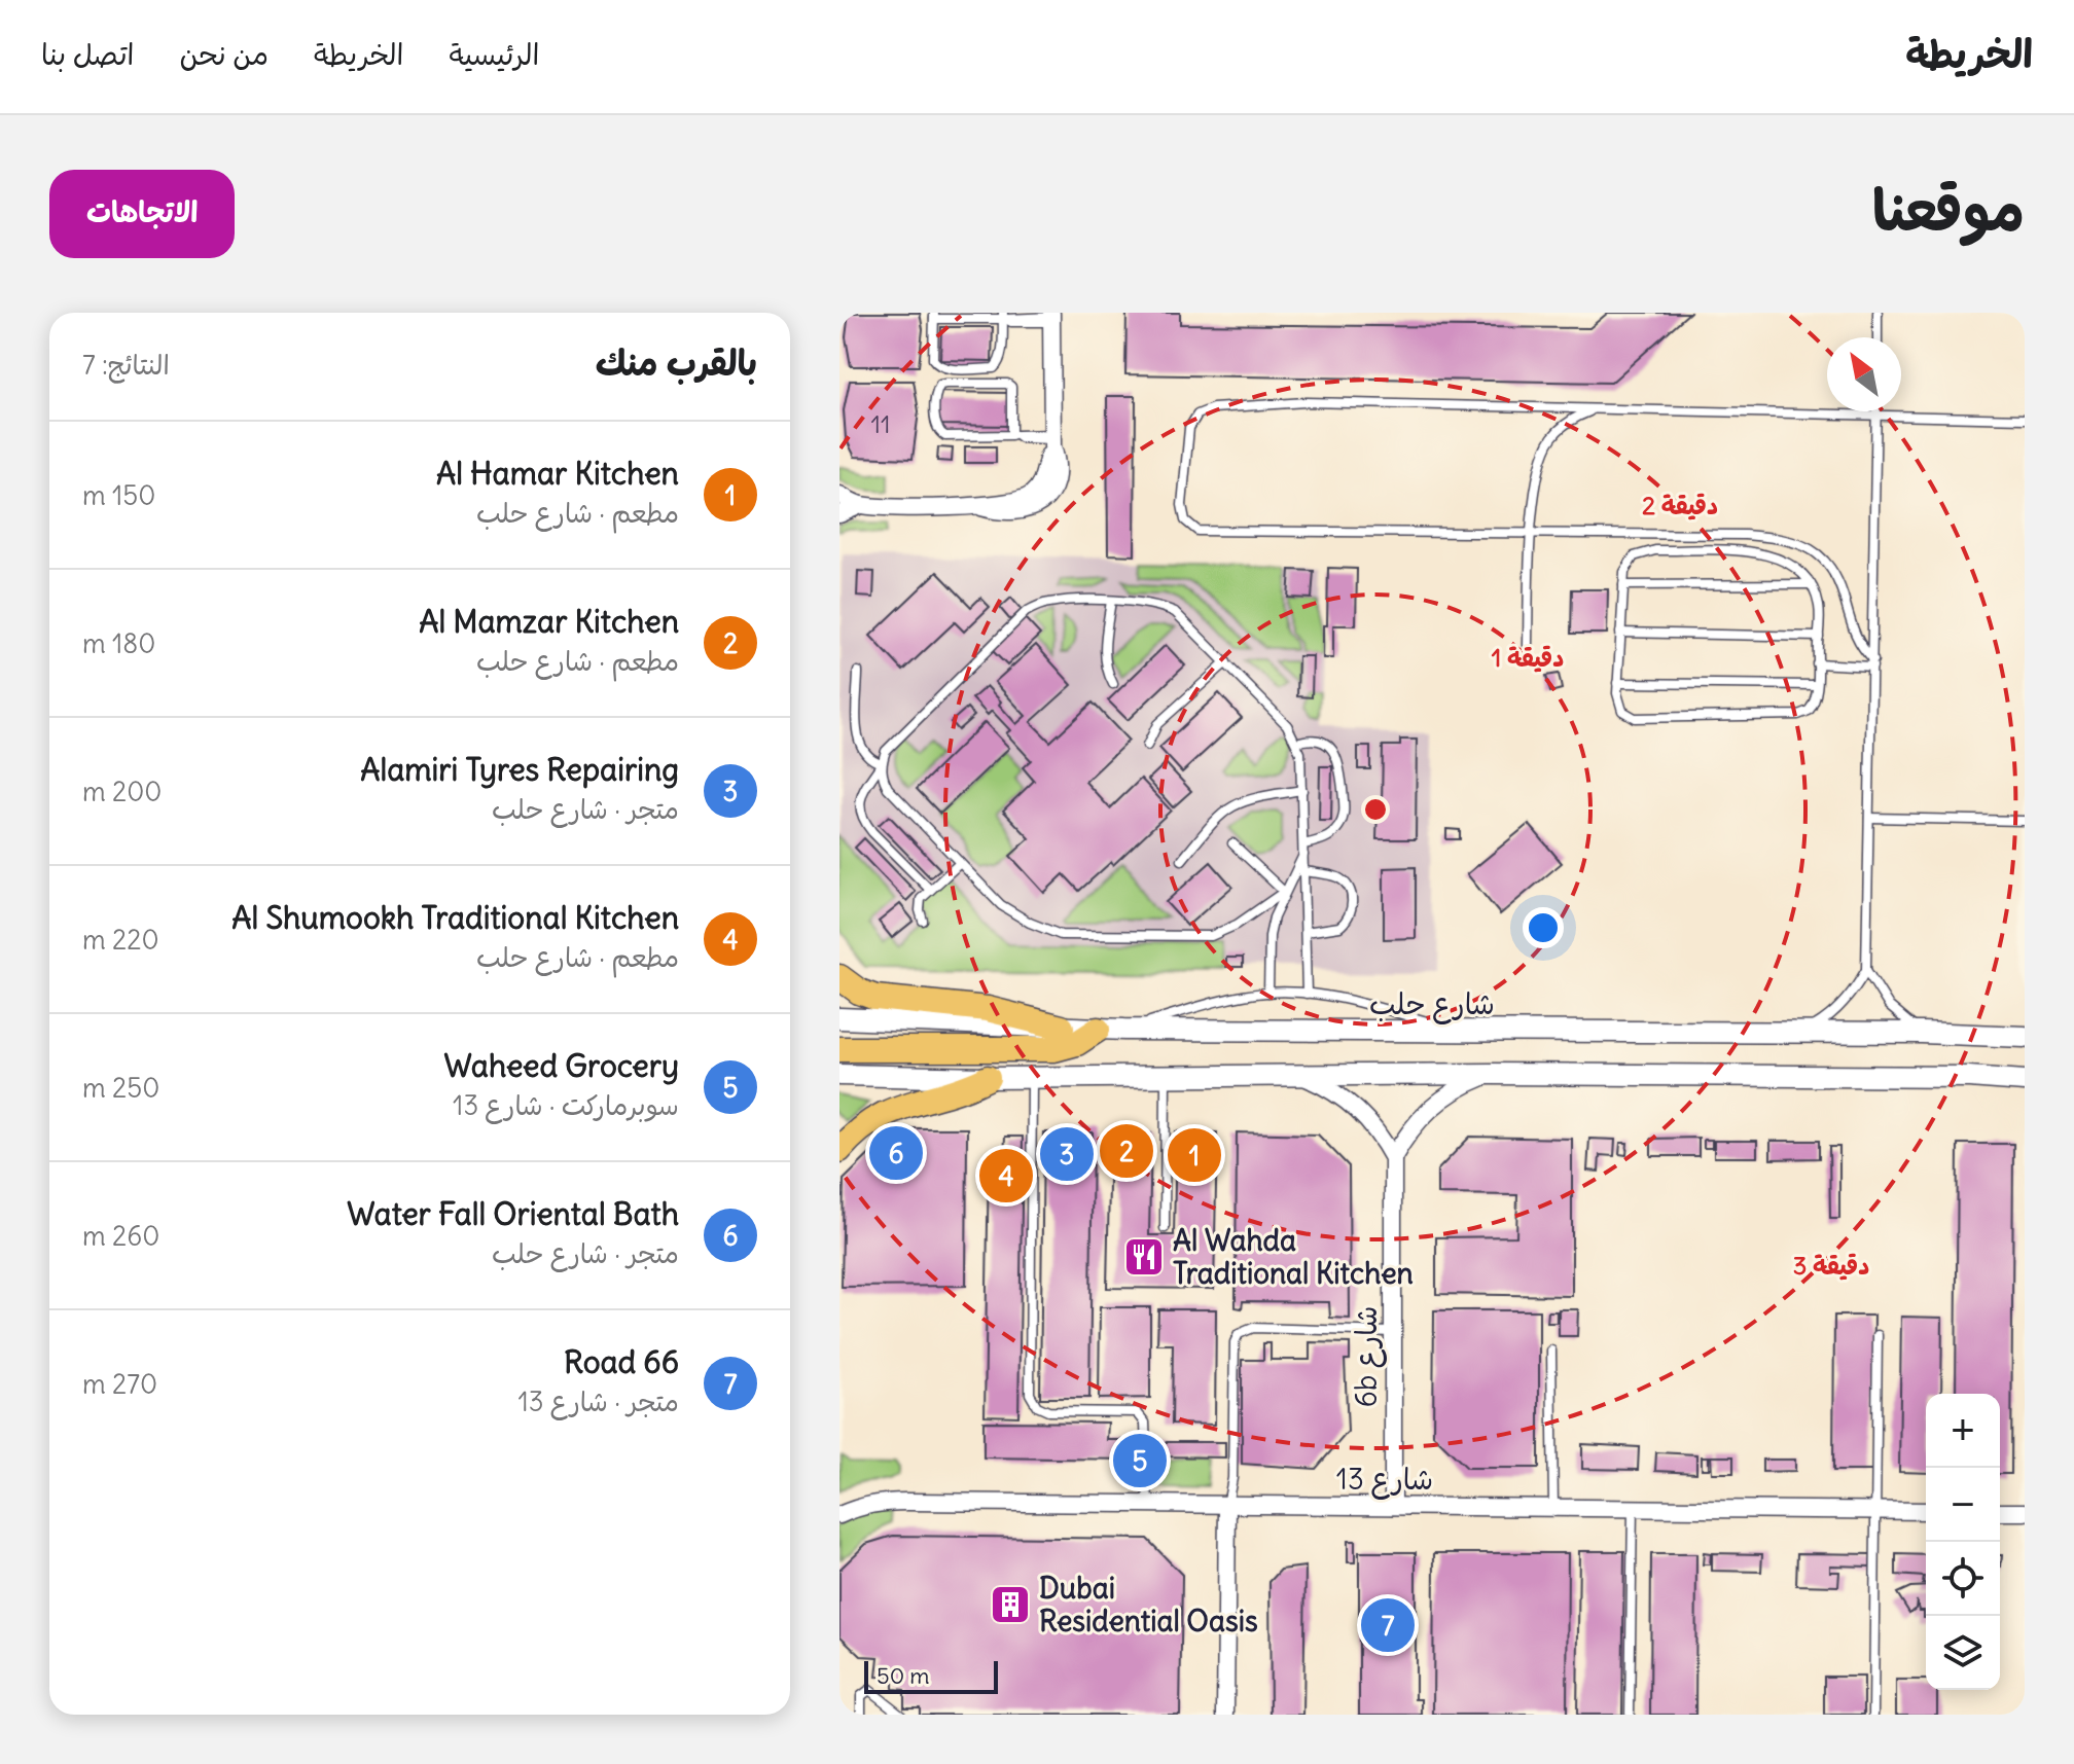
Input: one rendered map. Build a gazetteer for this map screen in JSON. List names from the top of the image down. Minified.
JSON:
{"streets":{"street":["شارع حلب","6b شارع","شارع 13"]},"crossings":[["6b شارع","شارع 13"]],"places":{"restaurant":["Al Wahda Traditional Kitchen"],"building":["Dubai Residential Oasis"]},"house_numbers":["11"],"scale_bar":"50 m","north":"top left","page":{"header":"الخريطة","nav":["الرئيسية","الخريطة","من نحن","اتصل بنا"],"title":"موقعنا","buttons":"الاتجاهات","heading":["بالقرب منك","النتائج: 7"],"list":[{"mark":"1","name":"Al Hamar Kitchen","note":"مطعم · شارع حلب","value":"150 m"},{"mark":"2","name":"Al Mamzar Kitchen","note":"مطعم · شارع حلب","value":"180 m"},{"mark":"3","name":"Alamiri Tyres Repairing","note":"متجر · شارع حلب","value":"200 m"},{"mark":"4","name":"Al Shumookh Traditional Kitchen","note":"مطعم · شارع حلب","value":"220 m"},{"mark":"5","name":"Waheed Grocery","note":"سوبرماركت · شارع 13","value":"250 m"},{"mark":"6","name":"Water Fall Oriental Bath","note":"متجر · شارع حلب","value":"260 m"},{"mark":"7","name":"Road 66","note":"متجر · شارع 13","value":"270 m"}],"pins":["2","6","3","1","4","5","7"],"map_buttons":["+","−"],"scale":"50 m"},"rings":["2 دقيقة","1 دقيقة","3 دقيقة"]}
